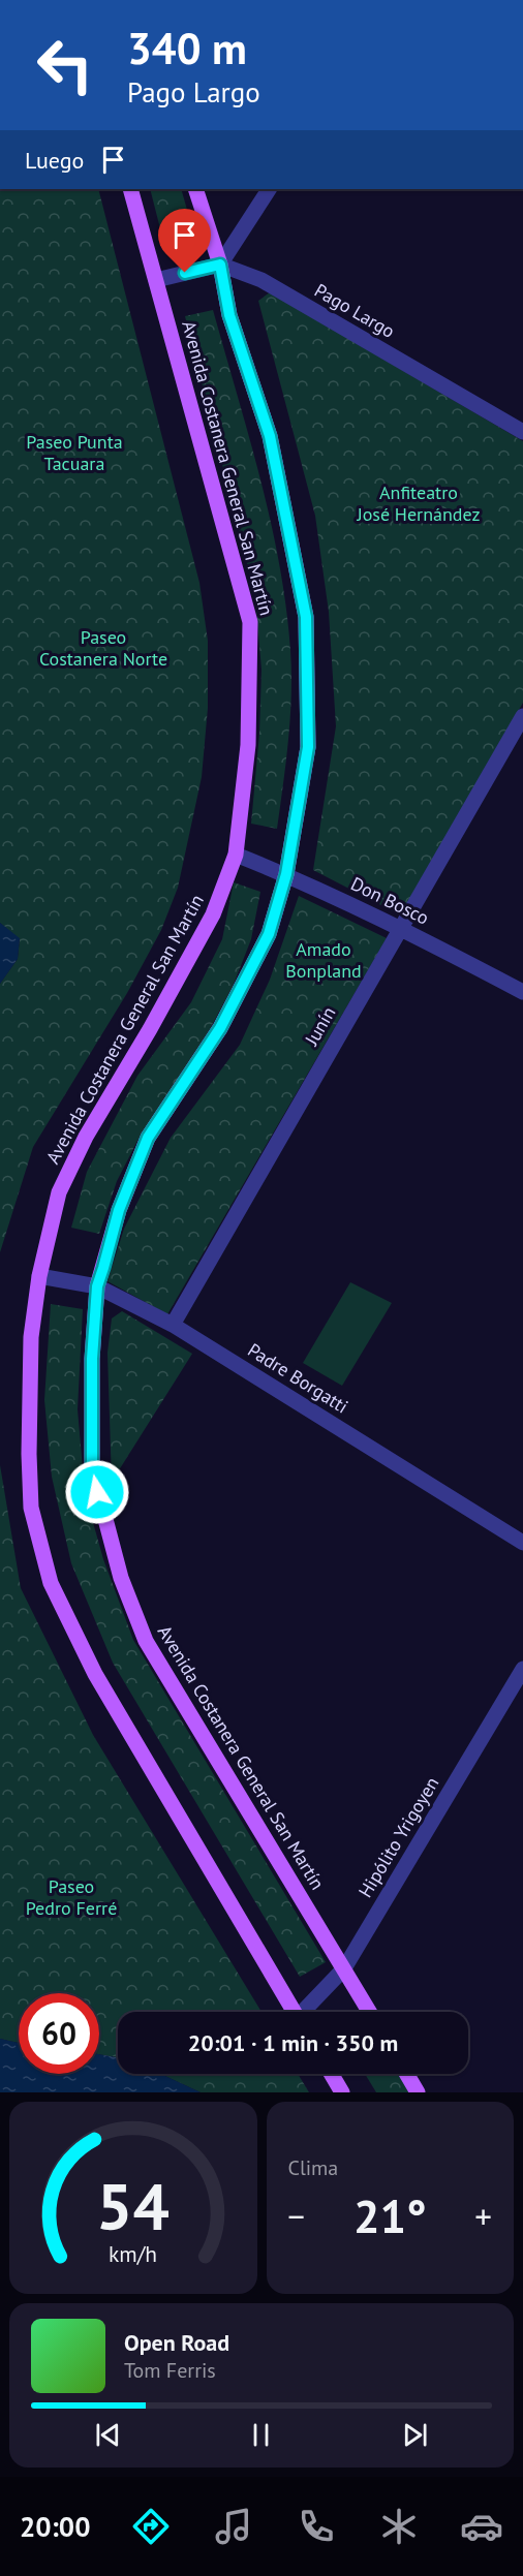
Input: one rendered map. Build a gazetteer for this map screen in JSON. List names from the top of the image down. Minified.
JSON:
{"streets":{"main road":["Avenida Costanera General San Martín"],"street":["Pago Largo","Don Bosco","Junín","Padre Borgatti","Hipólito Yrigoyen"]},"crossings":[["Pago Largo","Avenida Costanera General San Martín"],["Avenida Costanera General San Martín","Don Bosco"],["Avenida Costanera General San Martín","Padre Borgatti"],["Avenida Costanera General San Martín","Hipólito Yrigoyen"],["Don Bosco","Junín"],["Junín","Padre Borgatti"]],"parks":["Paseo Punta Tacuara","Anfiteatro José Hernández","Paseo Costanera Norte","Amado Bonpland","Paseo Pedro Ferré"],"page":{"turn":["340 m","Pago Largo"],"then":"Luego","limit":"60","trip":"20:01 · 1 min · 350 m","tile":"Clima","heat":["−","21°","+"],"song":["Open Road","Tom Ferris"],"tabs":"20:00","gauge":["54","km/h"]}}
